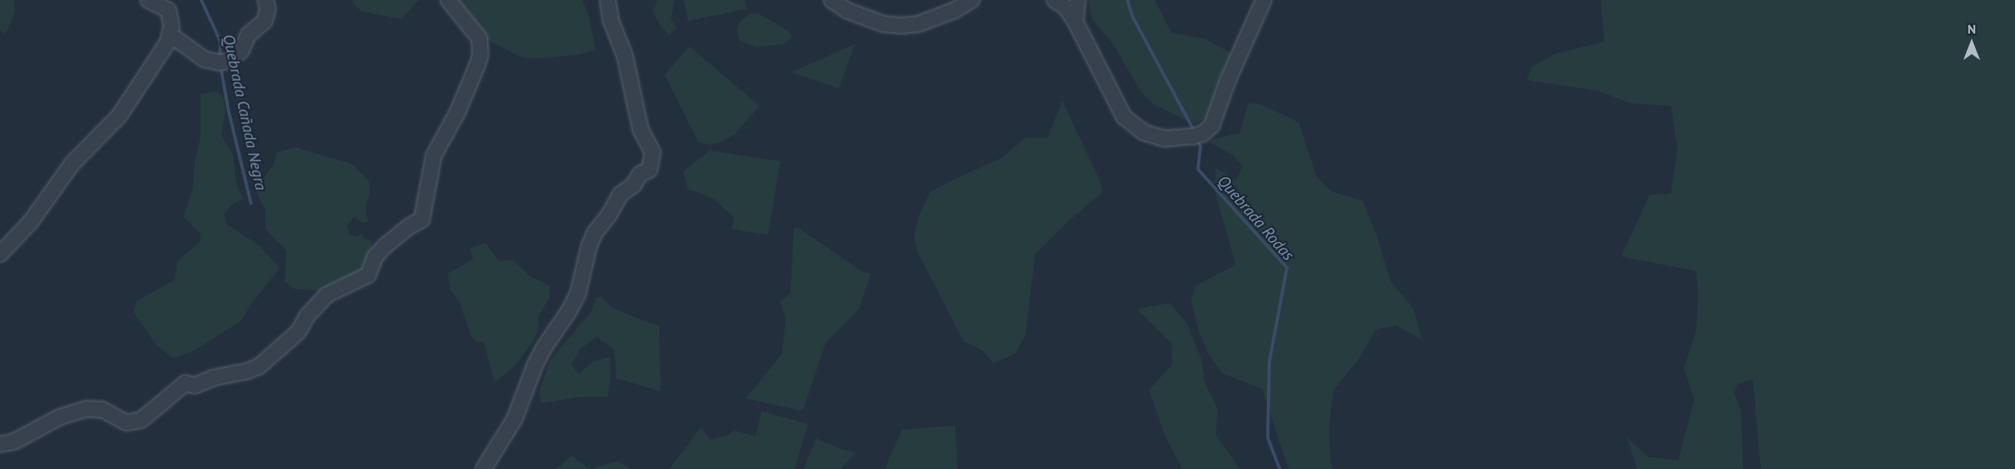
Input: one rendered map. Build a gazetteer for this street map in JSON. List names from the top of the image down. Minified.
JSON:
{"water":["Quebrada Cañada Negra","Quebrada Rodas"],"north":"top"}
